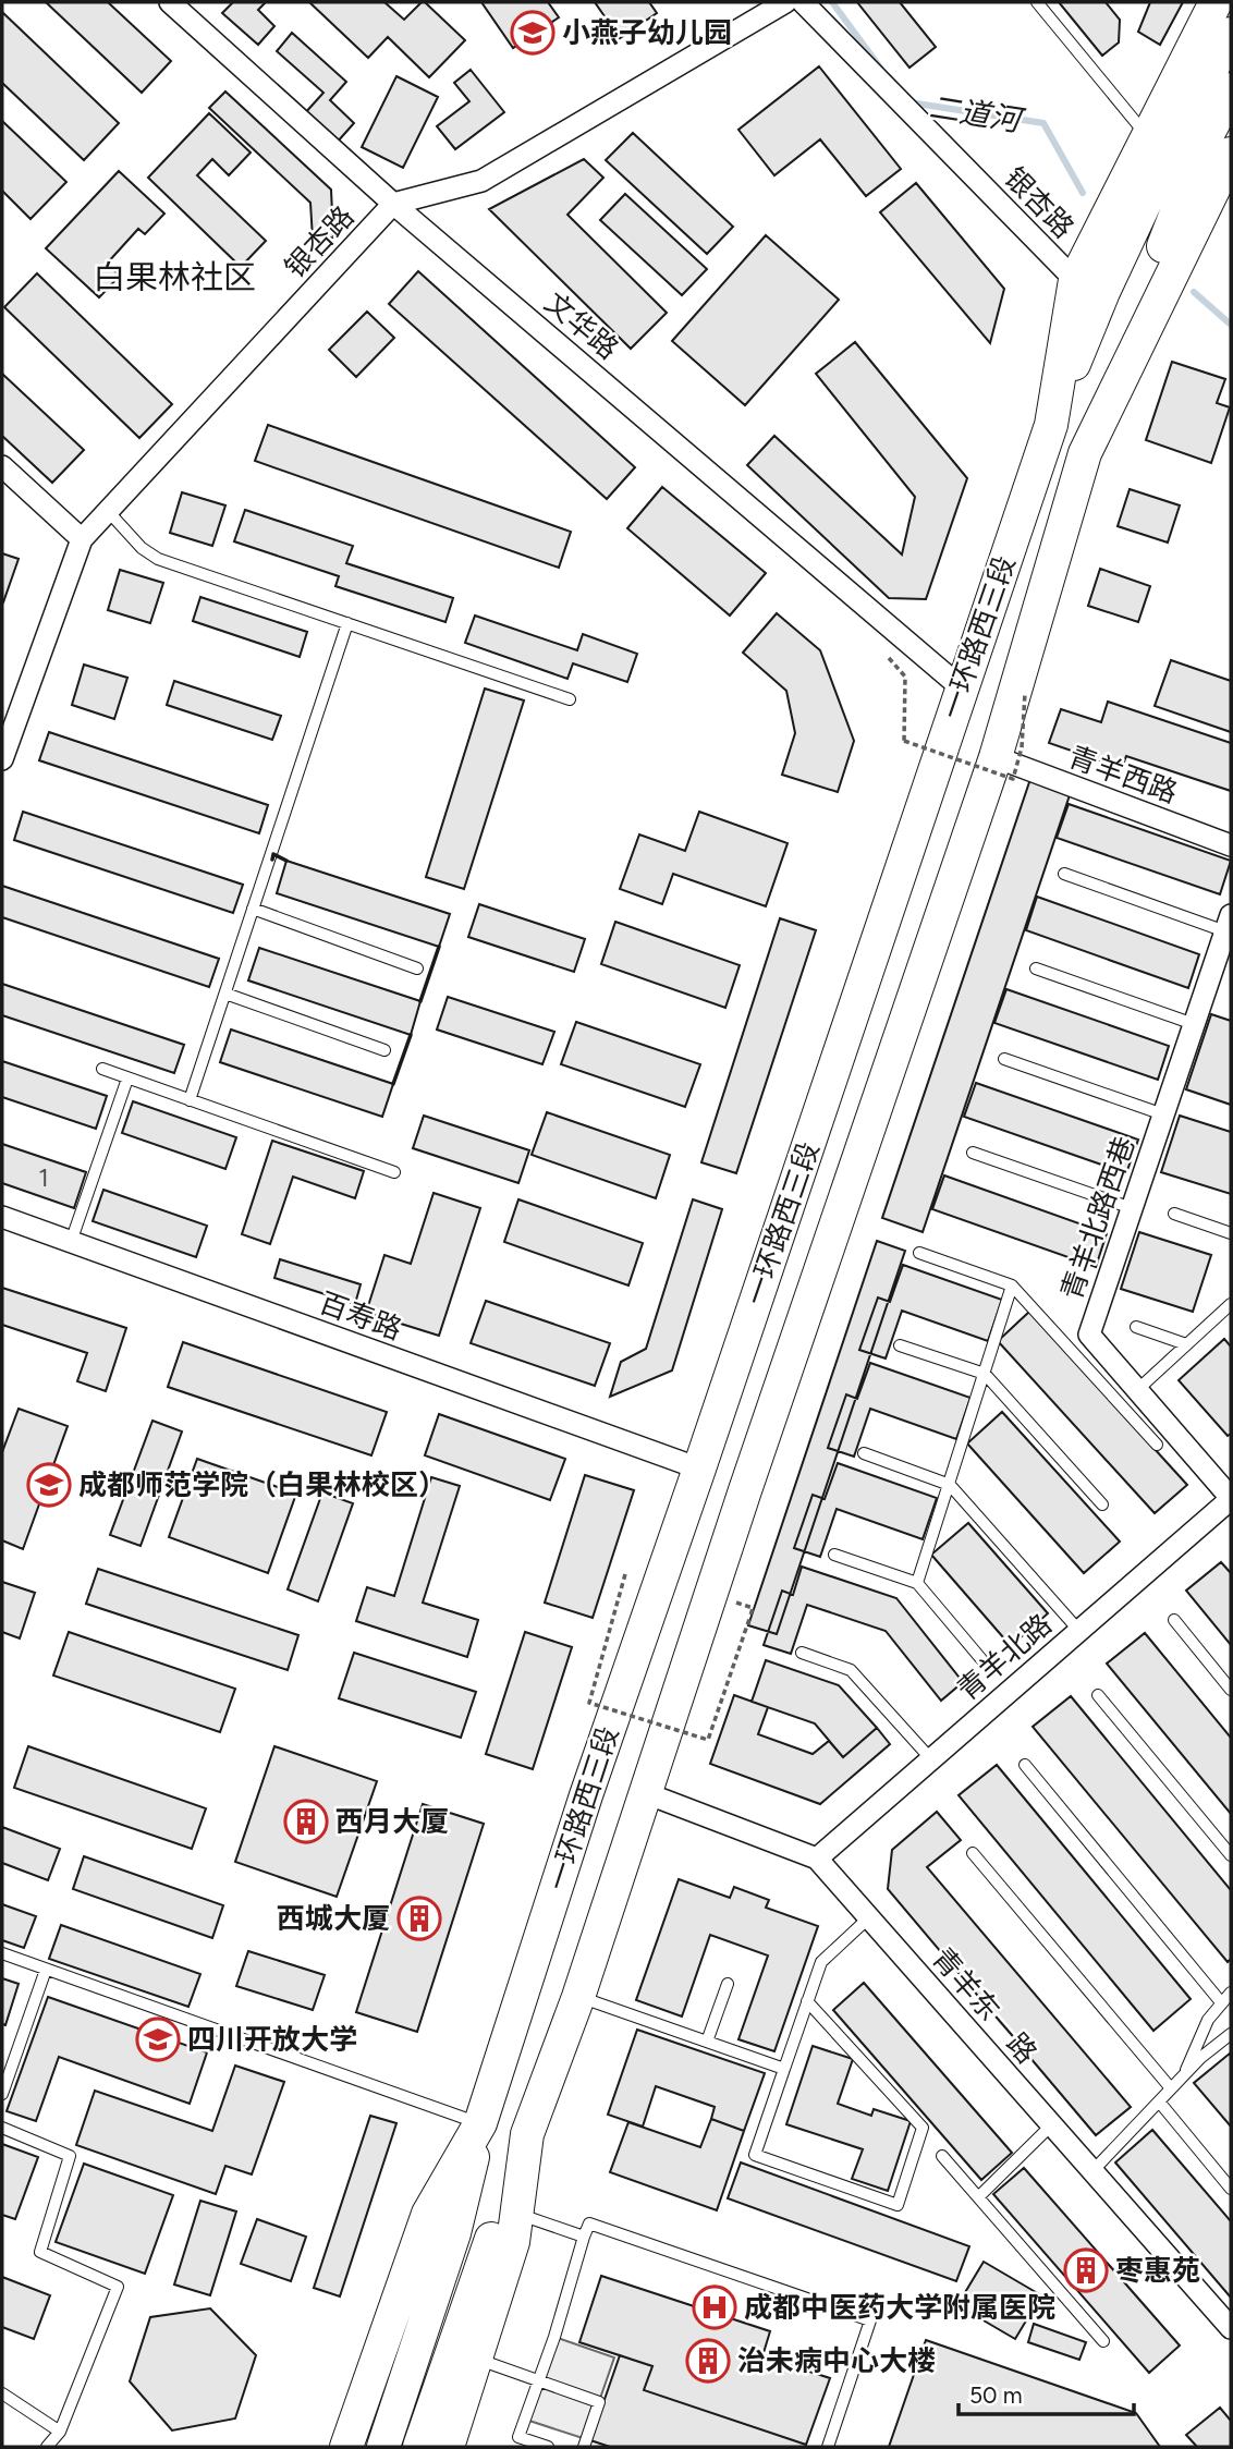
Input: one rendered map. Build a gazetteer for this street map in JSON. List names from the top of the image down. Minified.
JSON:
{"streets":{"main road":["一环路西三段"],"street":["银杏路","文华路","青羊西路","青羊北路西巷","百寿路","青羊北路","青羊东一路"]},"crossings":[["银杏路","文华路"],["银杏路","一环路西三段"],["文华路","一环路西三段"],["一环路西三段","青羊西路"],["一环路西三段","百寿路"],["一环路西三段","青羊东一路"],["青羊北路西巷","青羊北路"],["青羊北路","青羊东一路"]],"districts":["白果林社区"],"water":["二道河"],"places":{"school or university":["小燕子幼儿园","成都师范学院（白果林校区）","四川开放大学"],"building":["西月大厦","西城大厦","枣惠苑","治未病中心大楼"],"hospital":["成都中医药大学附属医院"]},"house_numbers":["1"],"scale_bar":"50 m"}
